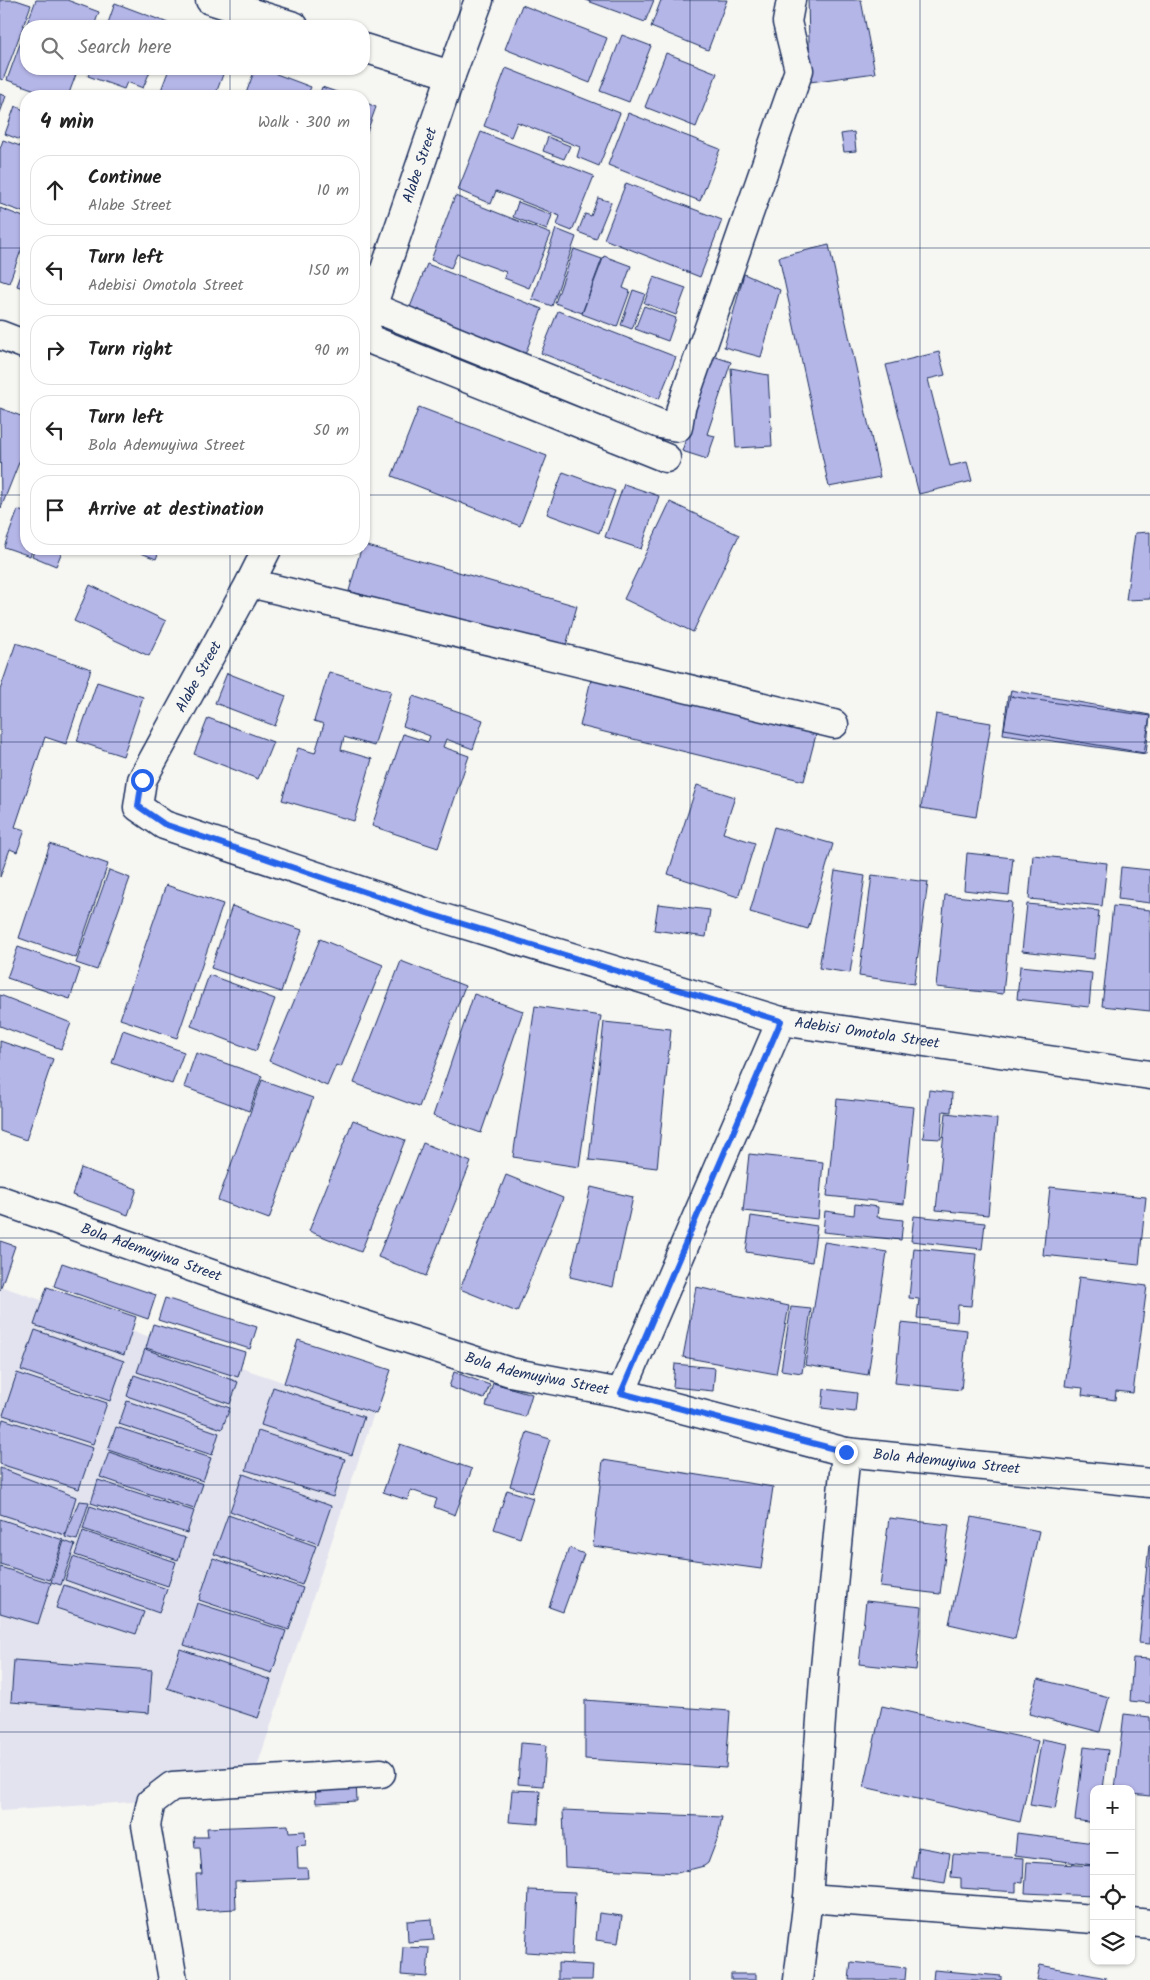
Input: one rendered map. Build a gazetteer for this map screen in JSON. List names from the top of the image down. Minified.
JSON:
{"streets":{"street":["Alabe Street","Adebisi Omotola Street","Bola Ademuyiwa Street"]},"crossings":[["Alabe Street","Adebisi Omotola Street"]],"page":{"search":"Search here","heading":["4 min","Walk · 300 m"],"list":[["Continue","Alabe Street","10 m"],["Turn left","Adebisi Omotola Street","150 m"],["Turn right","90 m"],["Turn left","Bola Ademuyiwa Street","50 m"],"Arrive at destination"],"map_buttons":["+","−"]}}
